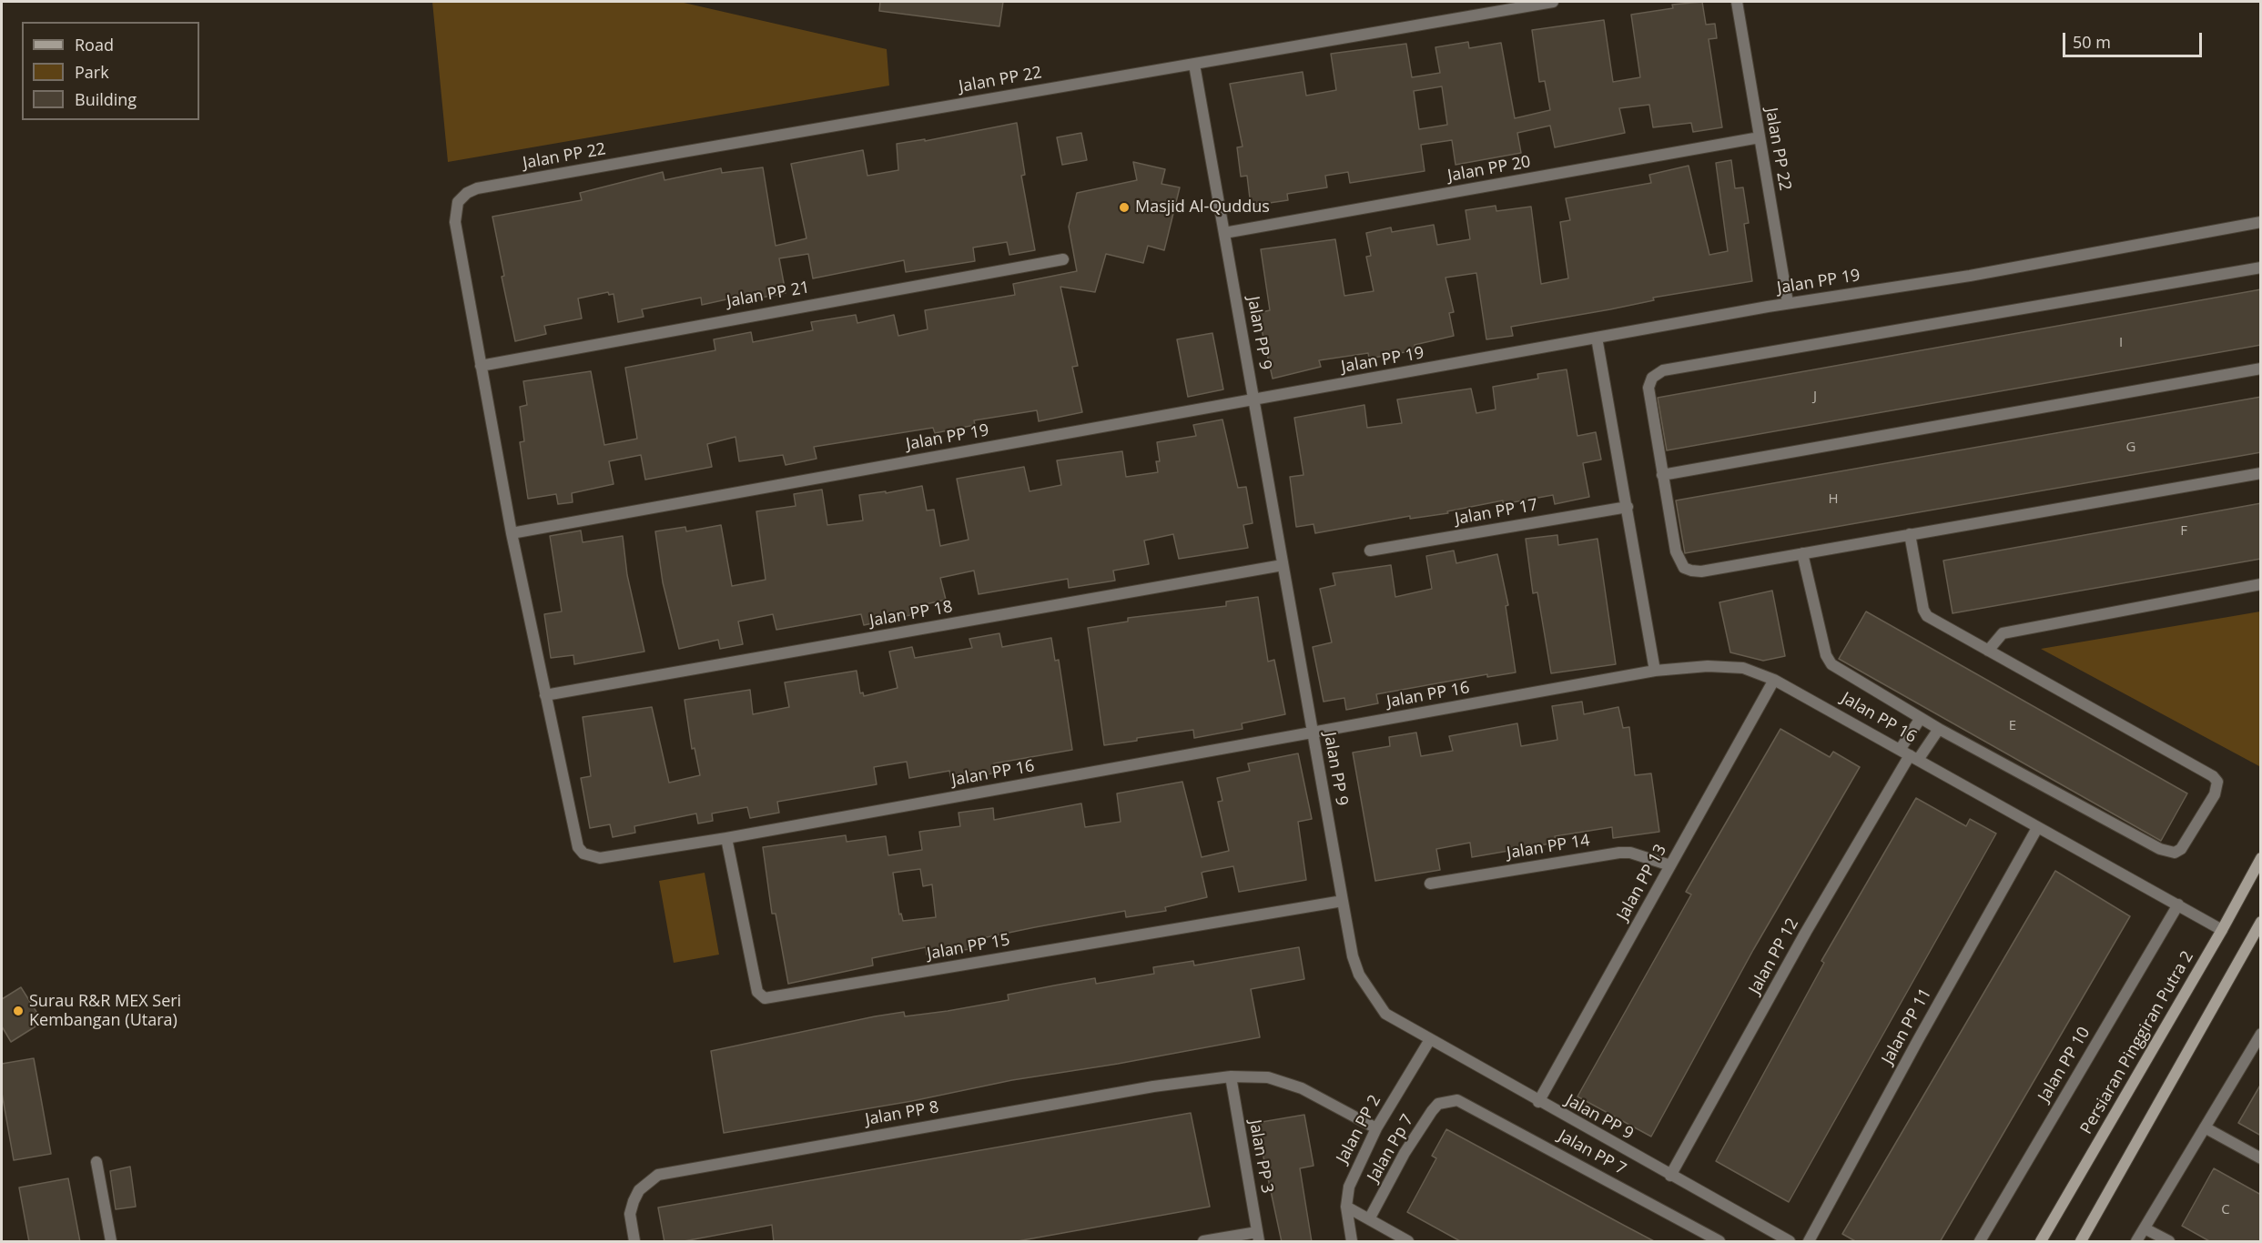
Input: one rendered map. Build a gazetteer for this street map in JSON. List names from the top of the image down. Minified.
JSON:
{"streets":{"street":["Jalan PP 22","Jalan PP 20","Jalan PP 19","Jalan PP 21","Jalan PP 9","Jalan PP 17","Jalan PP 18","Jalan PP 16","Jalan PP 14","Jalan PP 13","Jalan PP 15","Jalan PP 12","Jalan PP 11","Persiaran Pinggiran Putra 2","Jalan PP 10","Jalan PP 8","Jalan PP 2","Jalan Pp 7","Jalan PP 7","Jalan PP 3"]},"crossings":[["Jalan PP 22","Jalan PP 20"],["Jalan PP 22","Jalan PP 19"],["Jalan PP 22","Jalan PP 21"],["Jalan PP 22","Jalan PP 9"],["Jalan PP 20","Jalan PP 9"],["Jalan PP 19","Jalan PP 9"],["Jalan PP 9","Jalan PP 18"],["Jalan PP 9","Jalan PP 16"],["Jalan PP 9","Jalan PP 13"],["Jalan PP 9","Jalan PP 15"],["Jalan PP 9","Jalan PP 12"],["Jalan PP 9","Jalan PP 2"],["Jalan PP 18","Jalan PP 16"],["Jalan PP 16","Jalan PP 13"],["Jalan PP 16","Jalan PP 15"],["Jalan PP 16","Jalan PP 12"],["Jalan PP 16","Jalan PP 11"],["Jalan PP 16","Persiaran Pinggiran Putra 2"],["Jalan PP 16","Jalan PP 10"],["Jalan PP 14","Jalan PP 13"],["Jalan PP 8","Jalan PP 2"],["Jalan PP 8","Jalan PP 3"],["Jalan Pp 7","Jalan PP 7"]],"places":["Masjid Al-Quddus","Surau R&R MEX Seri Kembangan (Utara)"],"house_numbers":["I","J","G","H","F","E","C"],"legend":["Road","Park","Building"],"scale_bar":"50 m"}
